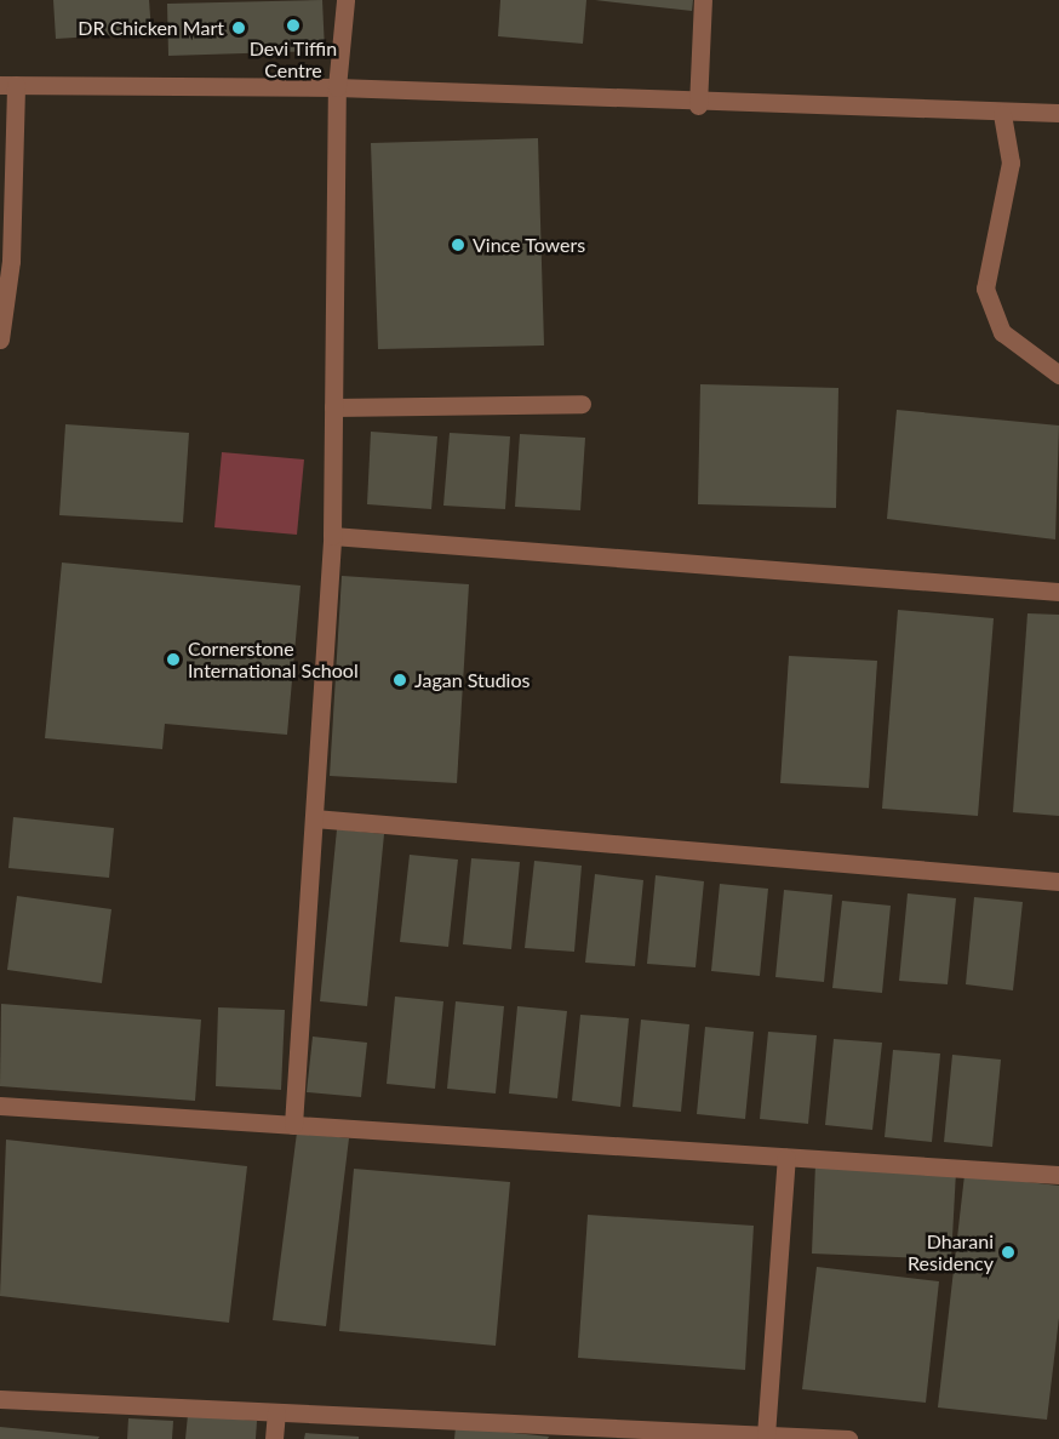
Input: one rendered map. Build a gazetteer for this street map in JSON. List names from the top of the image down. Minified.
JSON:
{"places":["Devi Tiffin Centre","DR Chicken Mart","Vince Towers","Cornerstone International School","Jagan Studios","Dharani Residency"]}
